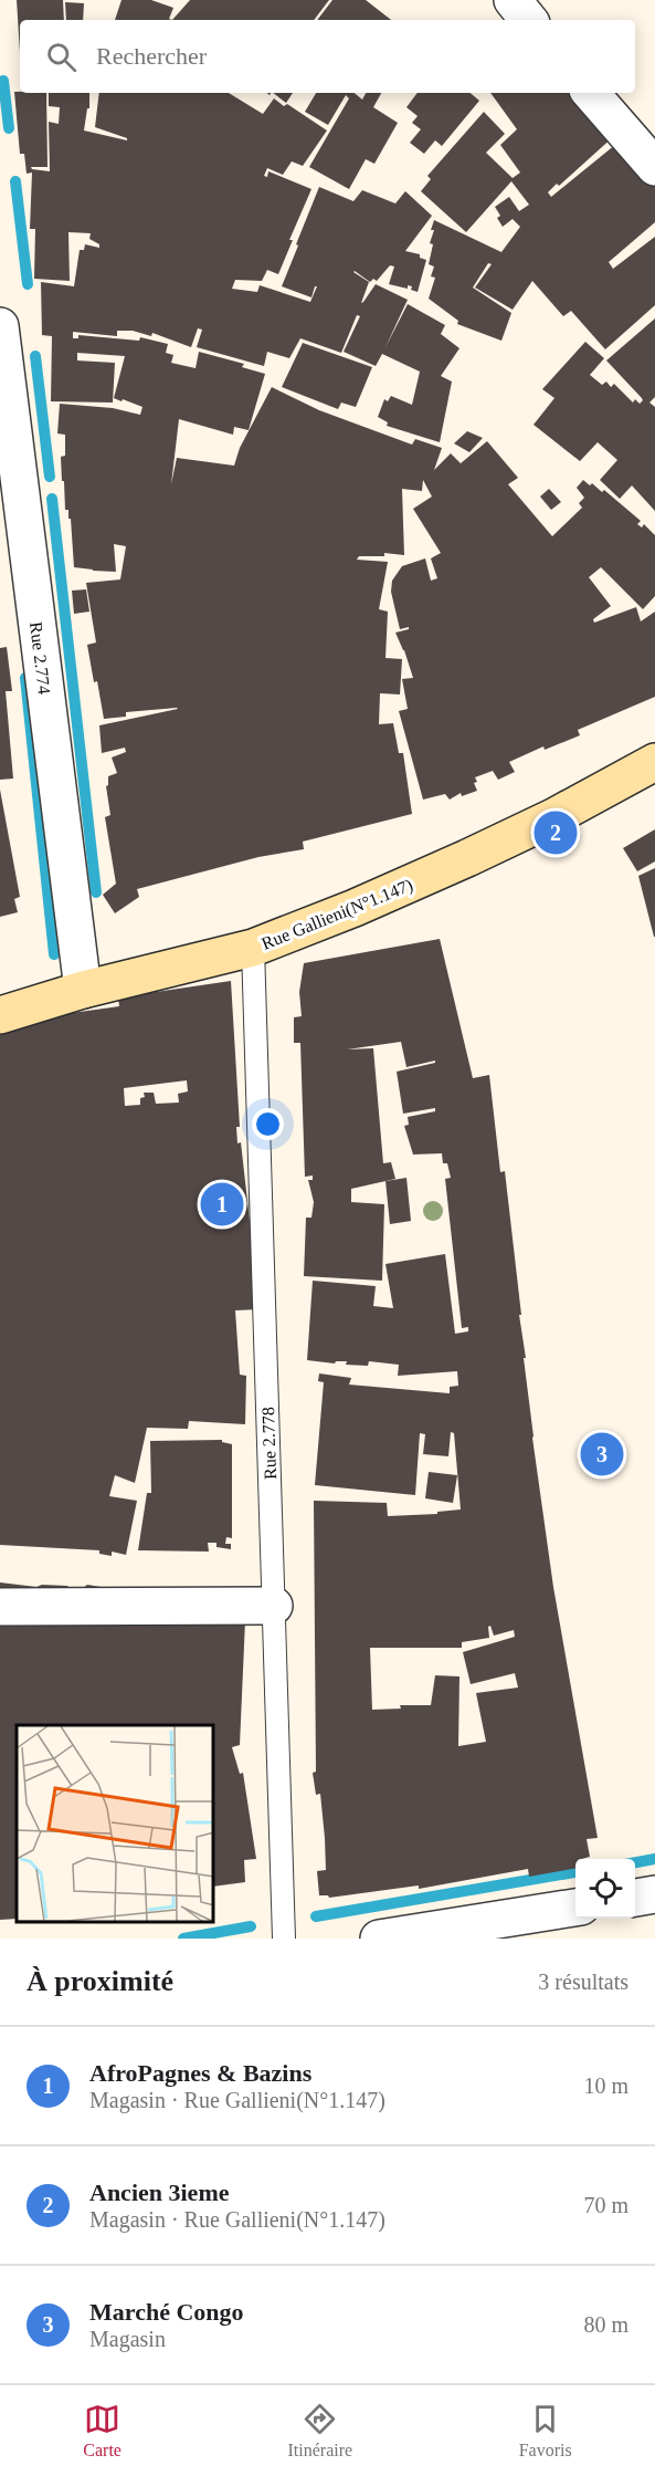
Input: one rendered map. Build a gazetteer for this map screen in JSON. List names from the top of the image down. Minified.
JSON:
{"streets":{"main road":["Rue Gallieni(N°1.147)"],"street":["Rue 2.774"],"lane":["Rue 2.778"]},"crossings":[["Rue 2.774","Rue Gallieni(N°1.147)"],["Rue Gallieni(N°1.147)","Rue 2.778"]],"page":{"search":"Rechercher","pins":["2","1","3"],"heading":["À proximité","3 résultats"],"list":[{"mark":"1","name":"AfroPagnes & Bazins","note":"Magasin · Rue Gallieni(N°1.147)","value":"10 m"},{"mark":"2","name":"Ancien 3ieme","note":"Magasin · Rue Gallieni(N°1.147)","value":"70 m"},{"mark":"3","name":"Marché Congo","note":"Magasin","value":"80 m"}],"nav":["Carte","Itinéraire","Favoris"]}}
